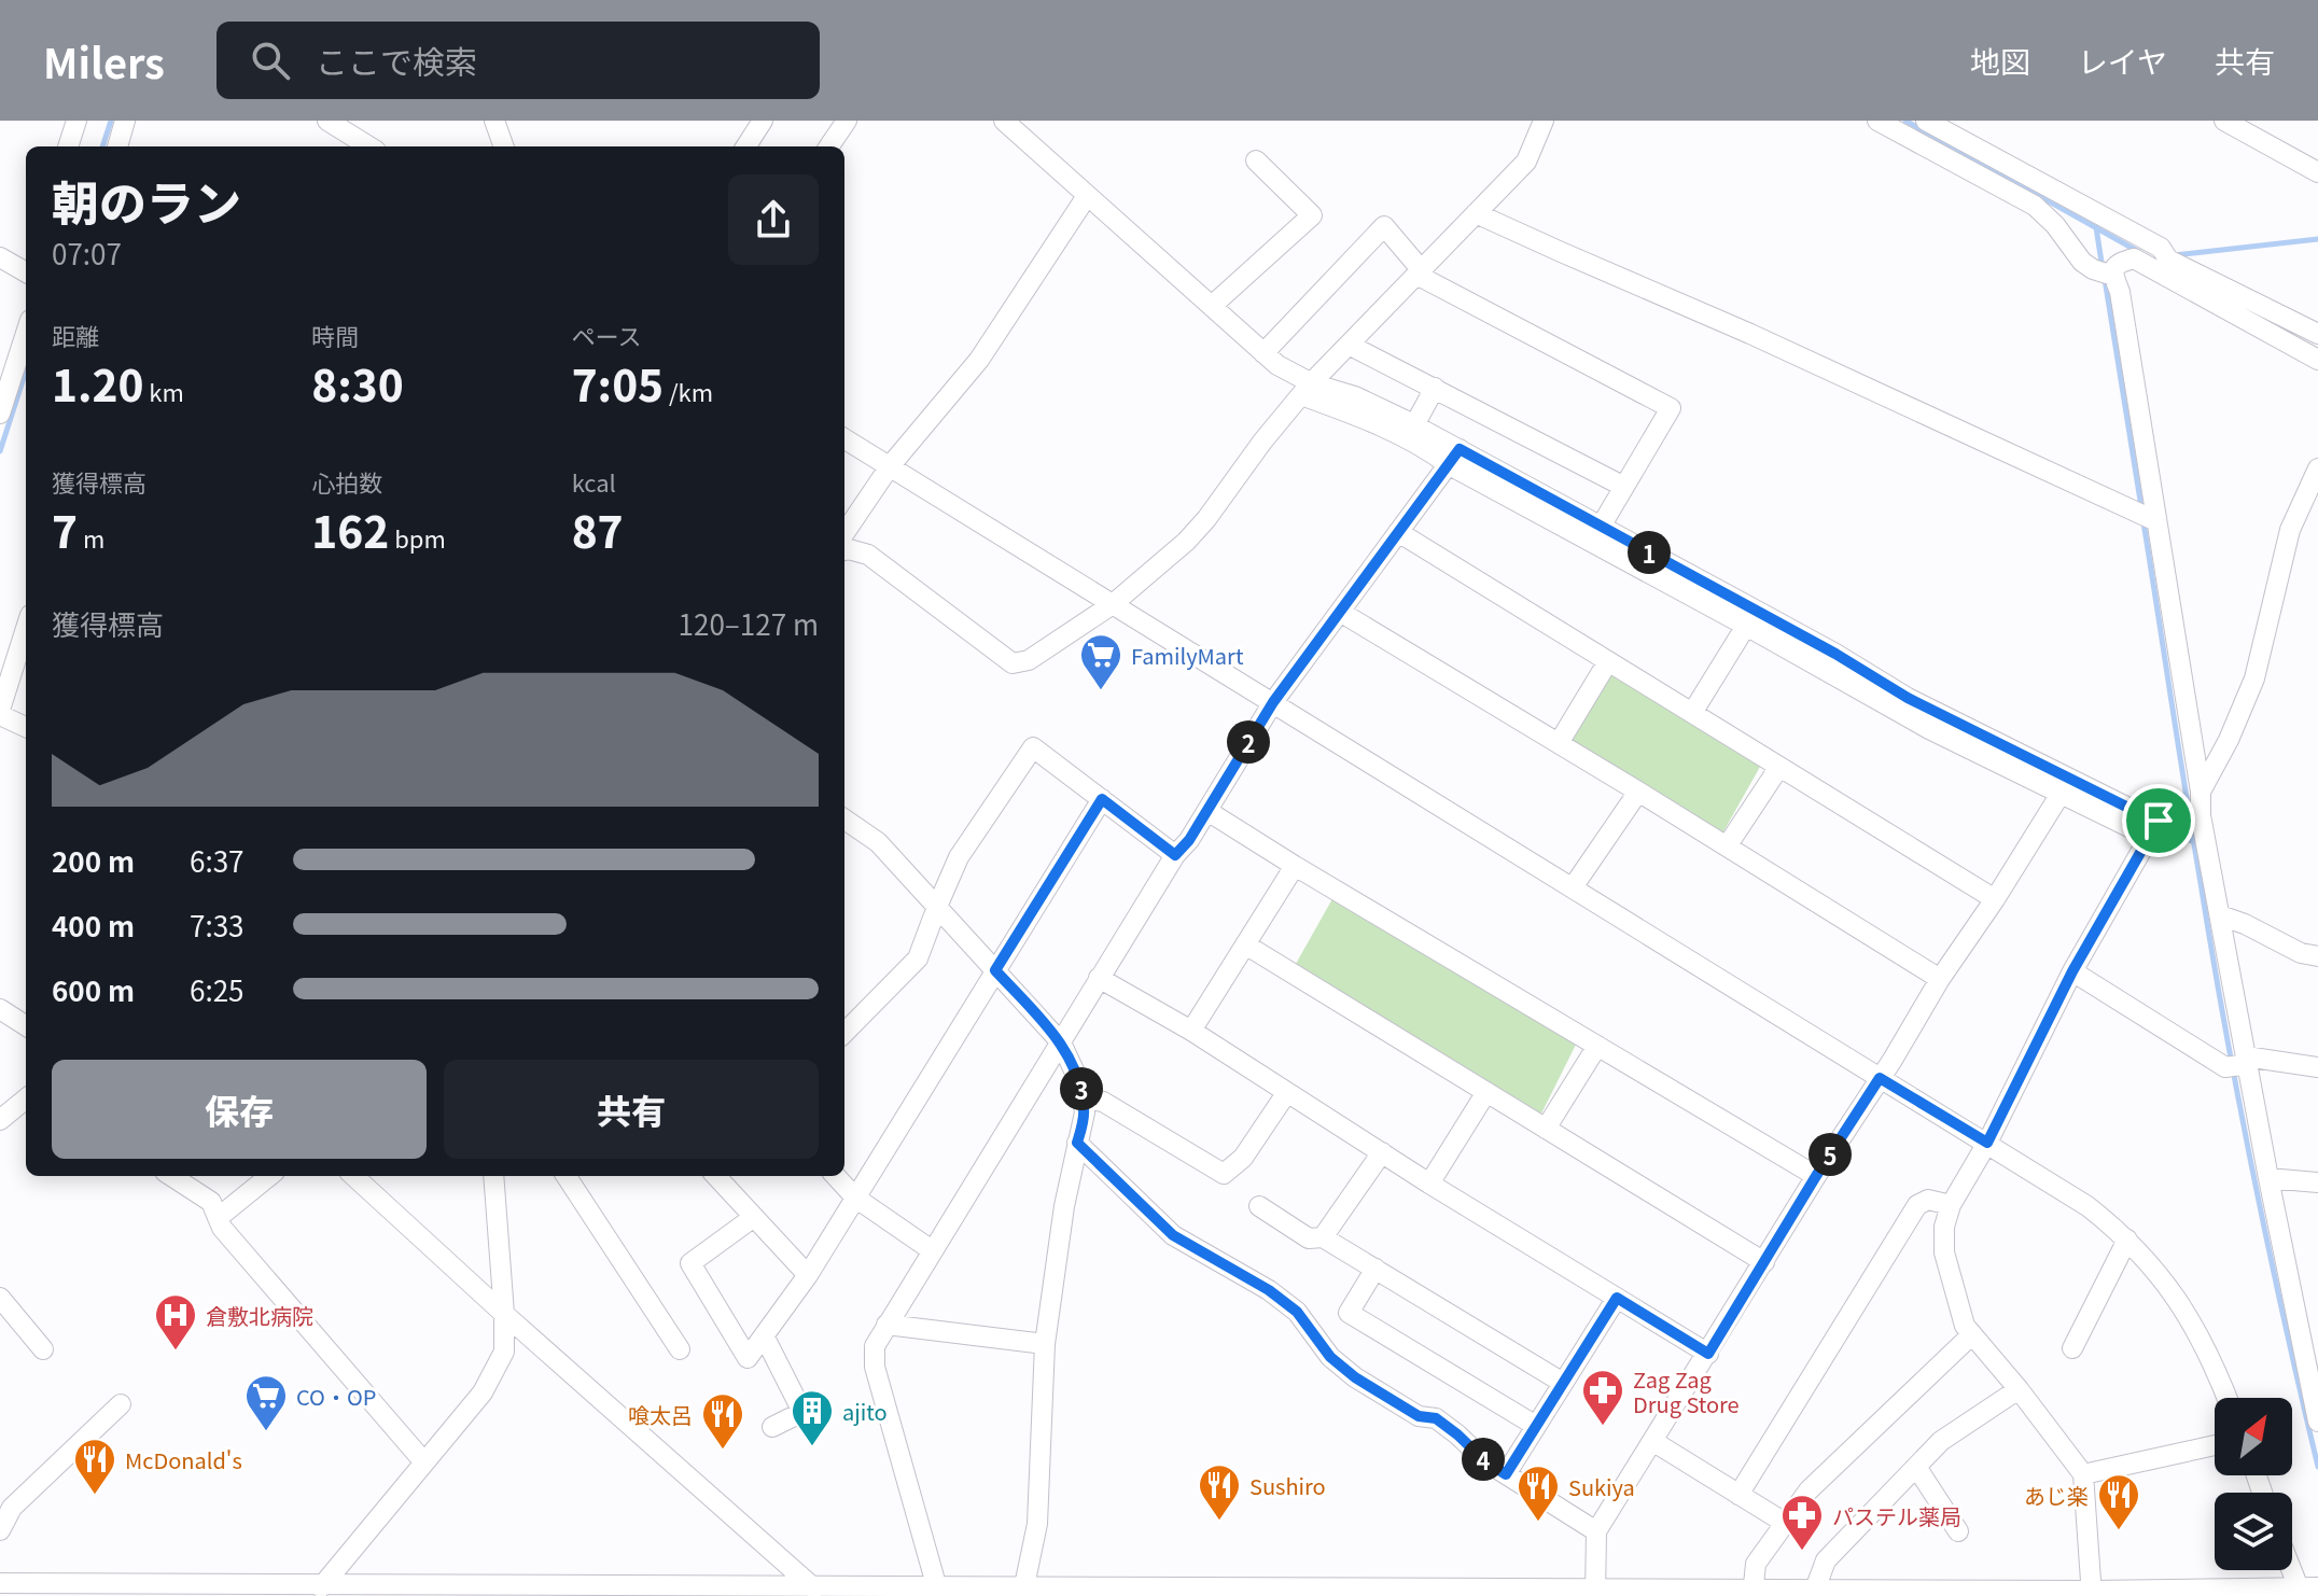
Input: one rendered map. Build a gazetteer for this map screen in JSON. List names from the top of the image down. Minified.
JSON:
{"places":{"supermarket":["FamilyMart","CO・OP"],"hospital":["倉敷北病院"],"pharmacy":["Zag Zag Drug Store","パステル薬局"],"building":["ajito"],"restaurant":["喰太呂","McDonald's","Sushiro","Sukiya","あじ楽"]},"north":"top right","page":{"header":"Milers","search":"ここで検索","nav":["地図","レイヤ","共有"],"heading":["朝のラン","07:07"],"stats":[["距離","1.20 km"],["時間","8:30"],["ペース","7:05 /km"],["獲得標高","7 m"],["心拍数","162 bpm"],["kcal","87"]],"pins":["1","2","3","5","4"],"chart":["獲得標高","120–127 m"],"list":[{"name":"200 m","note":"6:37"},{"name":"400 m","note":"7:33"},{"name":"600 m","note":"6:25"}],"buttons":["保存","共有"]}}
